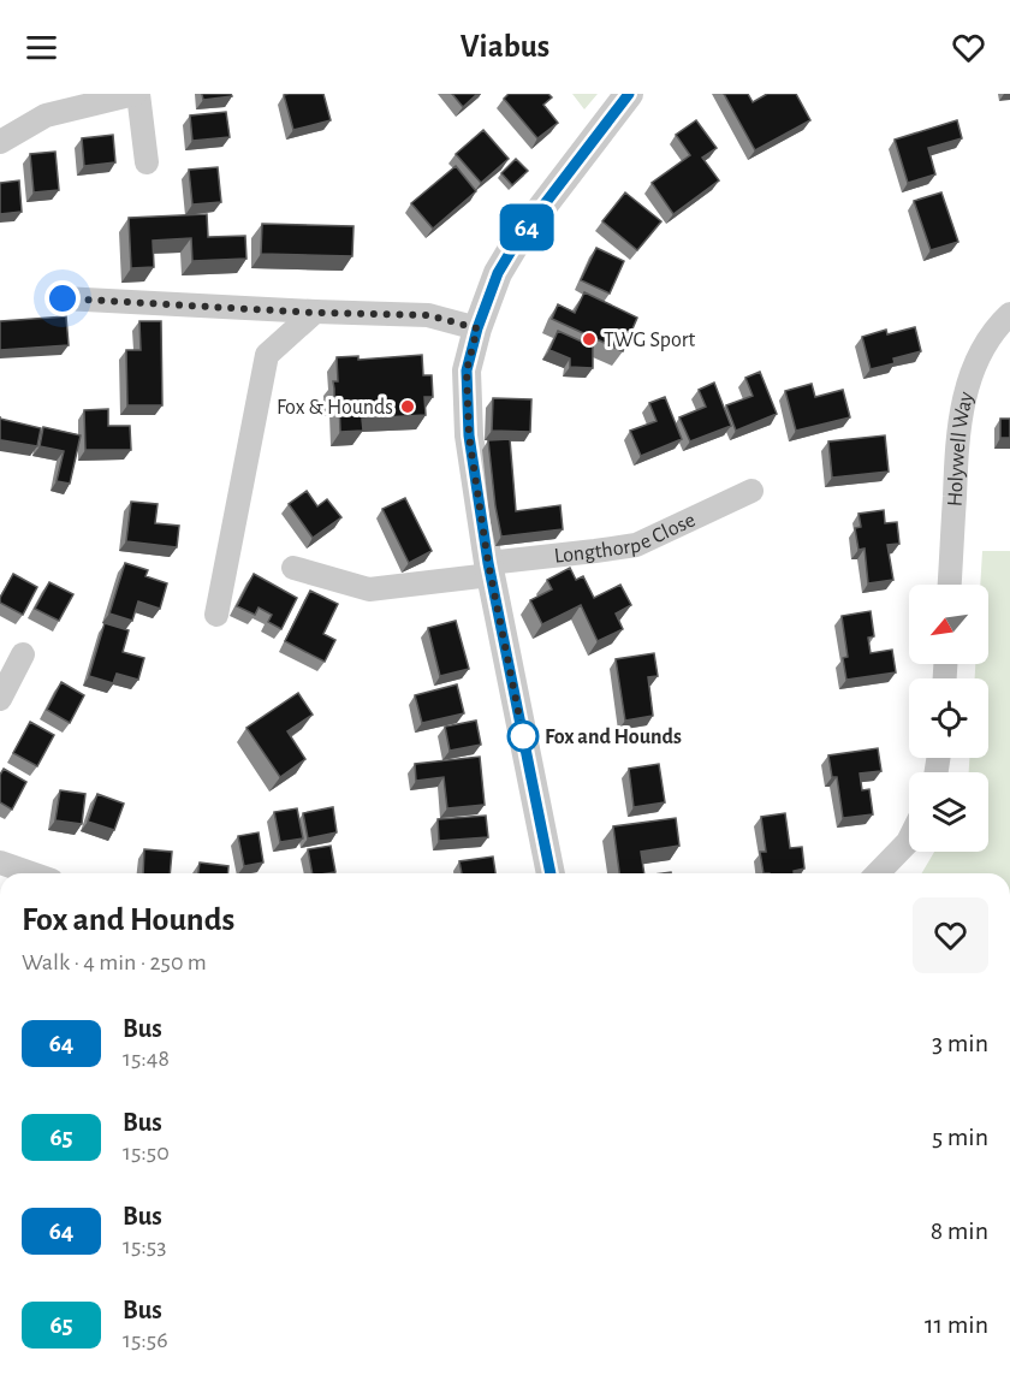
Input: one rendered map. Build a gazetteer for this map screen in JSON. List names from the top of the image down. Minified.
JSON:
{"streets":{"street":["Holywell Way","Longthorpe Close"]},"places":["TWG Sport","Fox & Hounds","Fox and Hounds"],"lines":["bus line 64"],"north":"bottom left","page":{"header":"Viabus","on_map":"64","heading":["Fox and Hounds","Walk · 4 min · 250 m"],"list":[{"mark":"64","name":"Bus","note":"15:48","value":"3 min"},{"mark":"65","name":"Bus","note":"15:50","value":"5 min"},{"mark":"64","name":"Bus","note":"15:53","value":"8 min"},{"mark":"65","name":"Bus","note":"15:56","value":"11 min"}]}}
